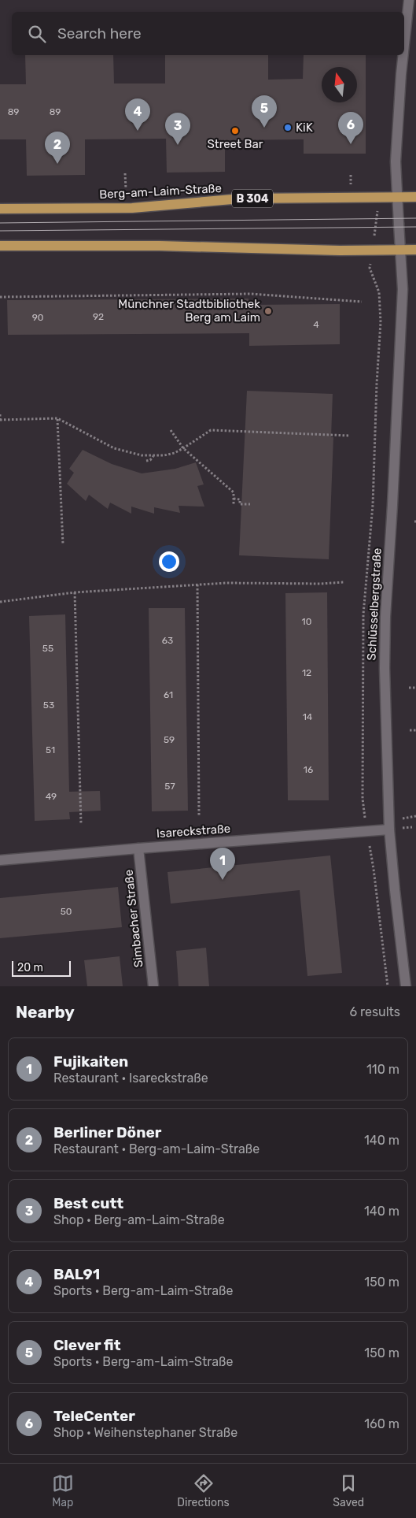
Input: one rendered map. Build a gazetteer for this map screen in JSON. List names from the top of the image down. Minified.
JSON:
{"streets":{"main road":["Berg-am-Laim-Straße","B 304"],"street":["Schlüsselbergstraße","Isareckstraße","Simbacher Straße"]},"crossings":[["Berg-am-Laim-Straße","Schlüsselbergstraße"],["Schlüsselbergstraße","Isareckstraße"],["Isareckstraße","Simbacher Straße"]],"places":["KiK","Street Bar","Münchner Stadtbibliothek Berg am Laim"],"house_numbers":["89","89","92","90","4","10","63","55","12","61","53","14","59","51","16","57","49","50"],"scale_bar":"20 m","north":"top","page":{"search":"Search here","pins":["5","4","6","3","2","1"],"scale":"20 m","heading":["Nearby","6 results"],"list":[{"mark":"1","name":"Fujikaiten","note":"Restaurant · Isareckstraße","value":"110 m"},{"mark":"2","name":"Berliner Döner","note":"Restaurant · Berg-am-Laim-Straße","value":"140 m"},{"mark":"3","name":"Best cutt","note":"Shop · Berg-am-Laim-Straße","value":"140 m"},{"mark":"4","name":"BAL91","note":"Sports · Berg-am-Laim-Straße","value":"150 m"},{"mark":"5","name":"Clever fit","note":"Sports · Berg-am-Laim-Straße","value":"150 m"},{"mark":"6","name":"TeleCenter","note":"Shop · Weihenstephaner Straße","value":"160 m"}],"nav":["Map","Directions","Saved"]}}
